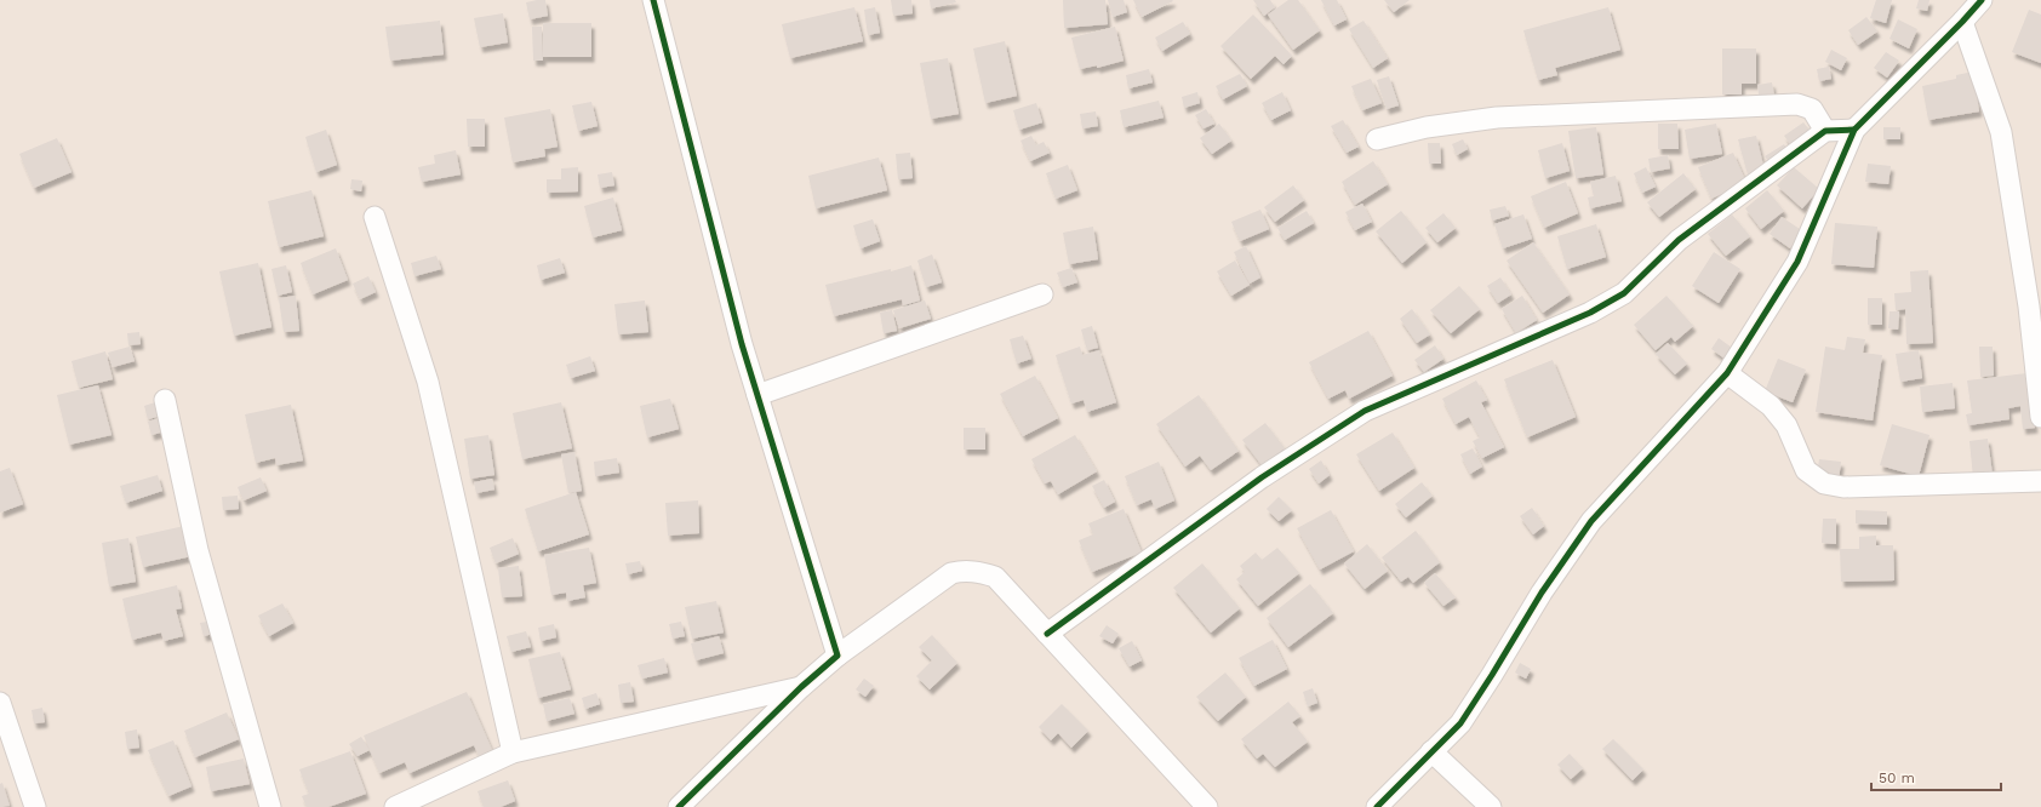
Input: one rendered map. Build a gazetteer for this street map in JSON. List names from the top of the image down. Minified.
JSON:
{"scale_bar":"50 m"}
